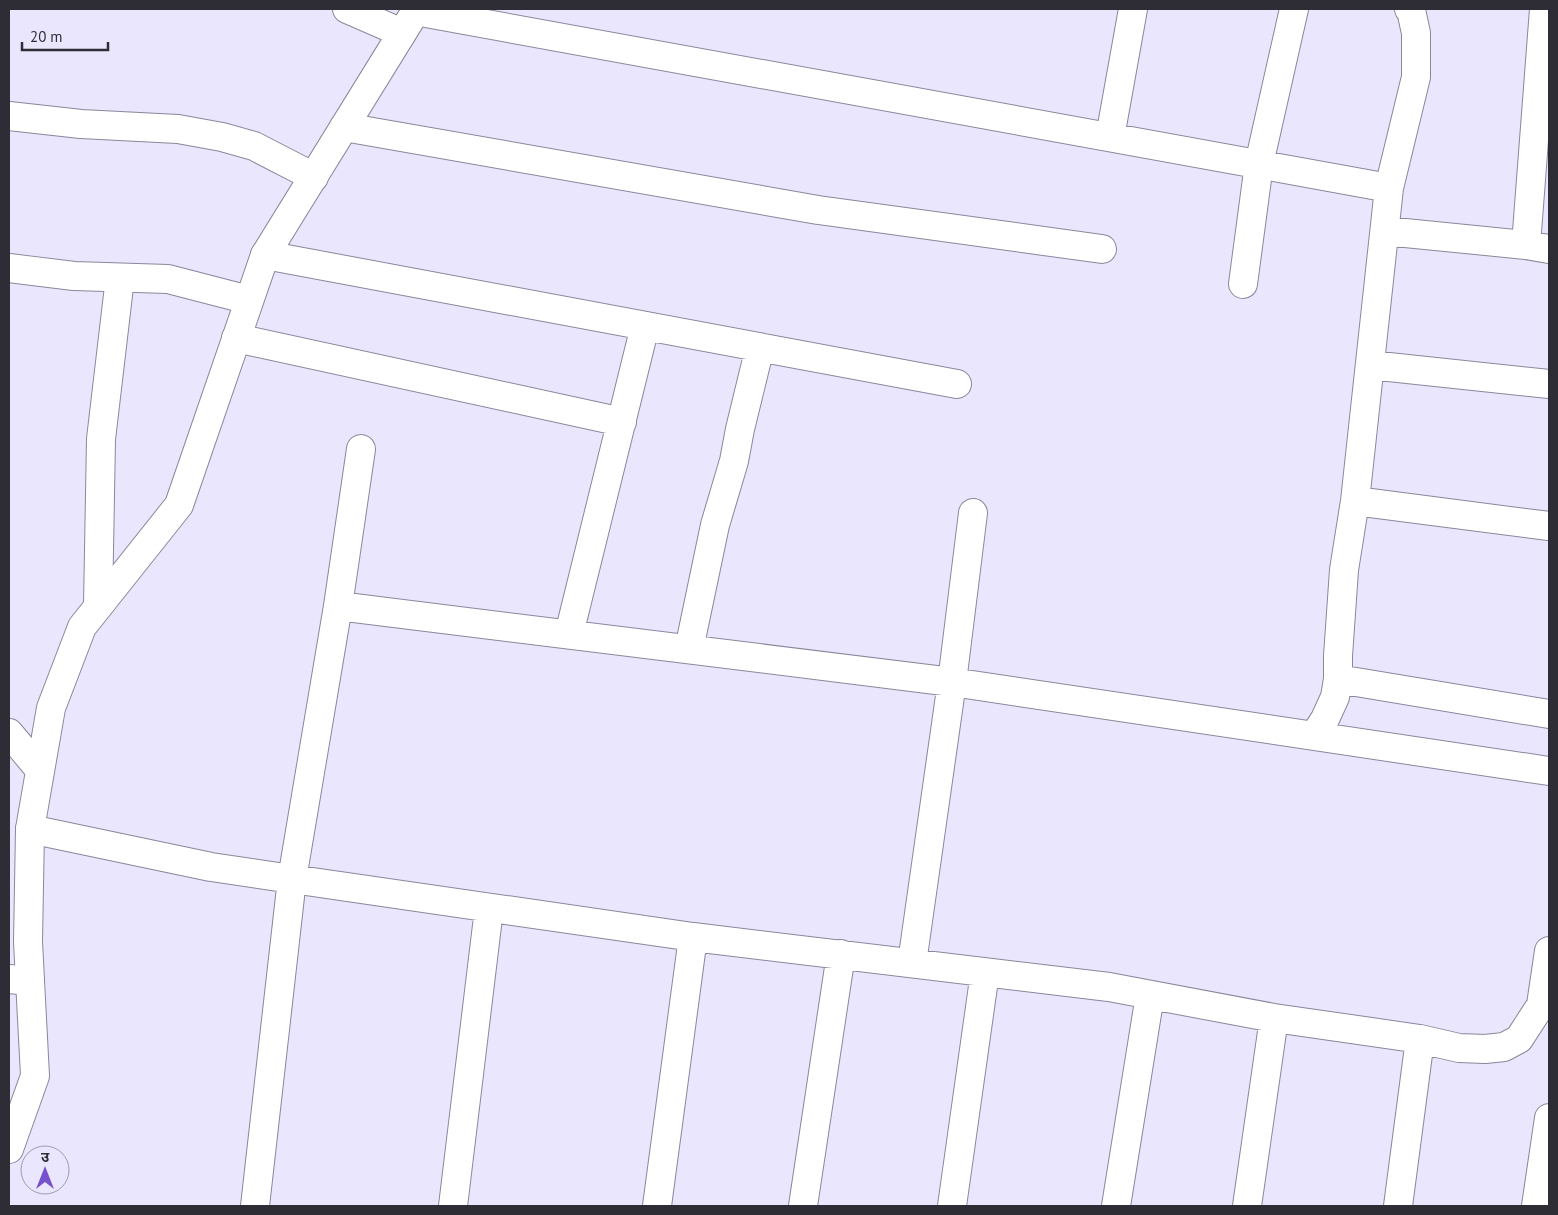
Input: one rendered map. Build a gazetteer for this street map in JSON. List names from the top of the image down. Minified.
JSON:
{"scale_bar":"20 m","north":"top"}
